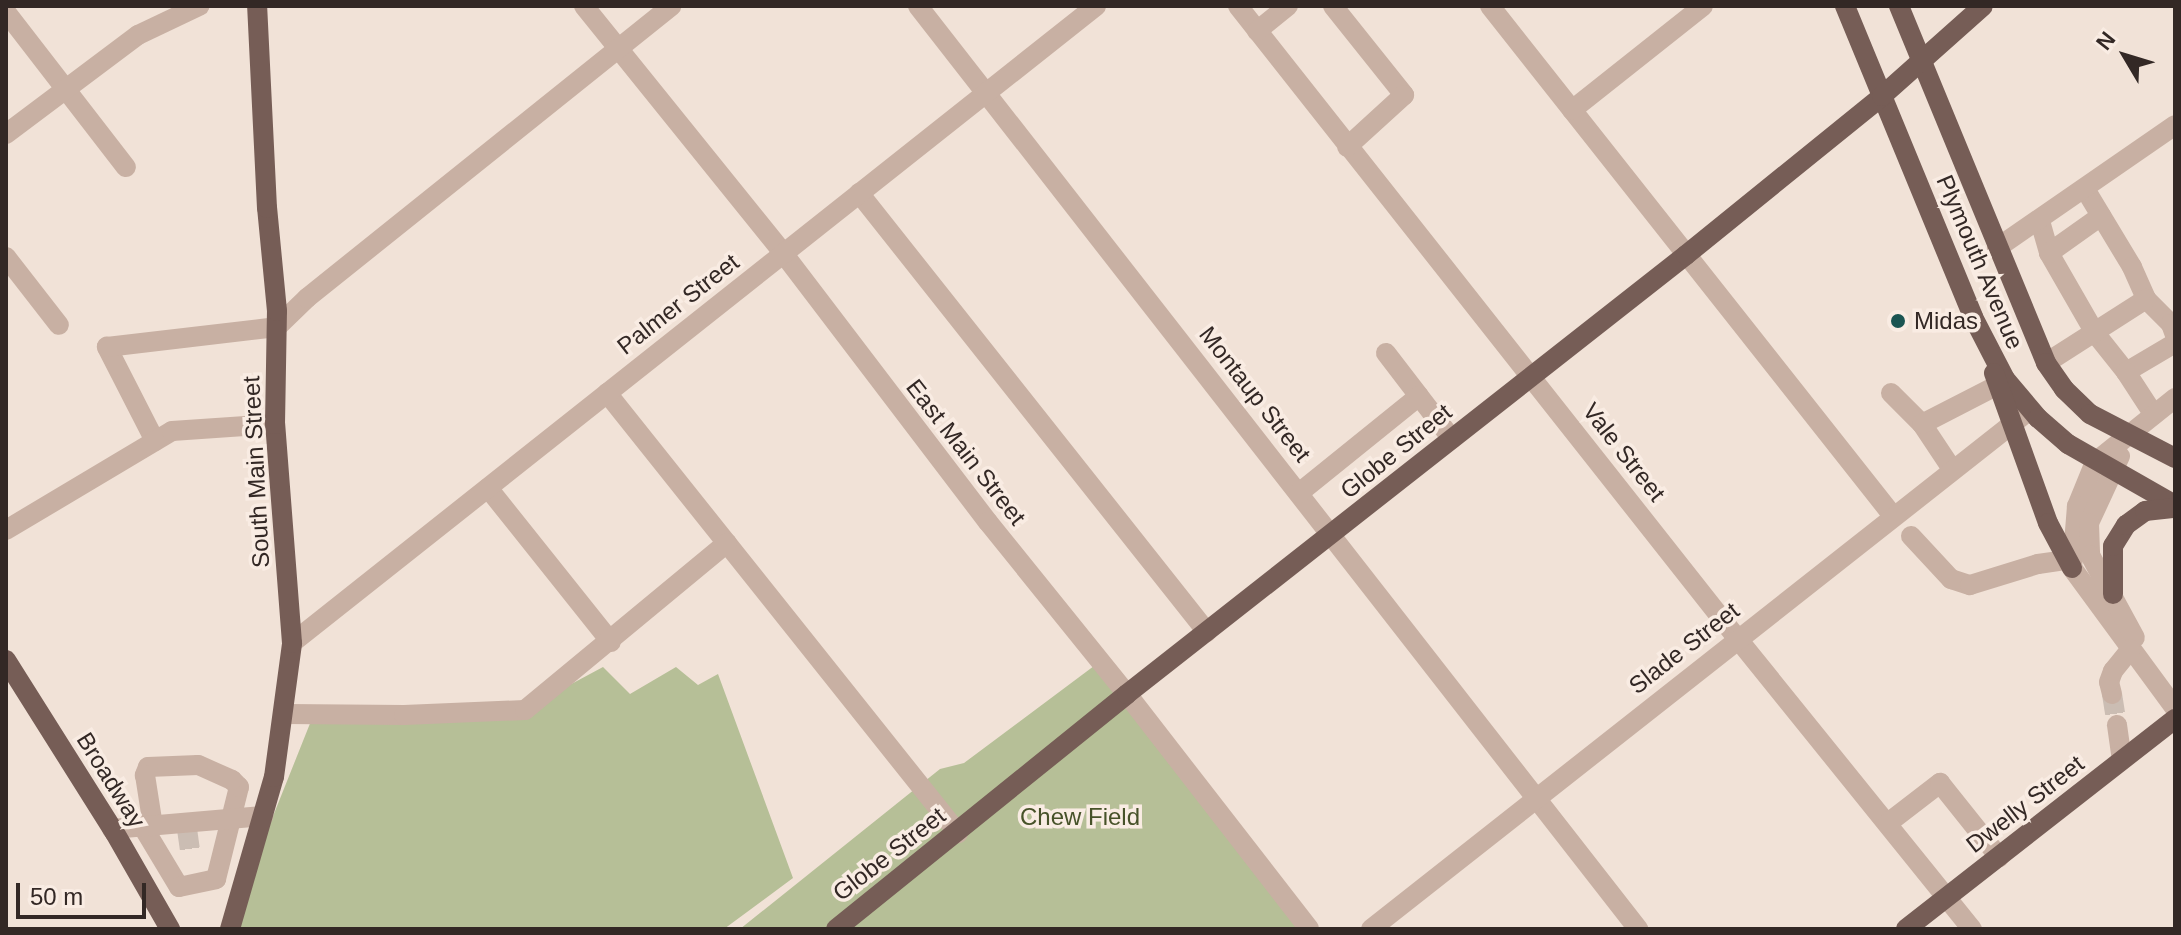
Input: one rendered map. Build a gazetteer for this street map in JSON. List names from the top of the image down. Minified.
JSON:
{"streets":{"main road":["Plymouth Avenue","Globe Street","South Main Street","Broadway","Dwelly Street"],"street":["Palmer Street","Montaup Street","East Main Street","Vale Street","Slade Street"]},"crossings":[["Plymouth Avenue","Globe Street"],["Plymouth Avenue","Slade Street"],["Palmer Street","Montaup Street"],["Palmer Street","East Main Street"],["Palmer Street","South Main Street"],["Montaup Street","Globe Street"],["Montaup Street","Slade Street"],["Globe Street","East Main Street"],["Globe Street","Vale Street"],["Vale Street","Slade Street"],["Vale Street","Dwelly Street"]],"parks":["Chew Field"],"places":["Midas"],"scale_bar":"50 m","north":"top left"}
